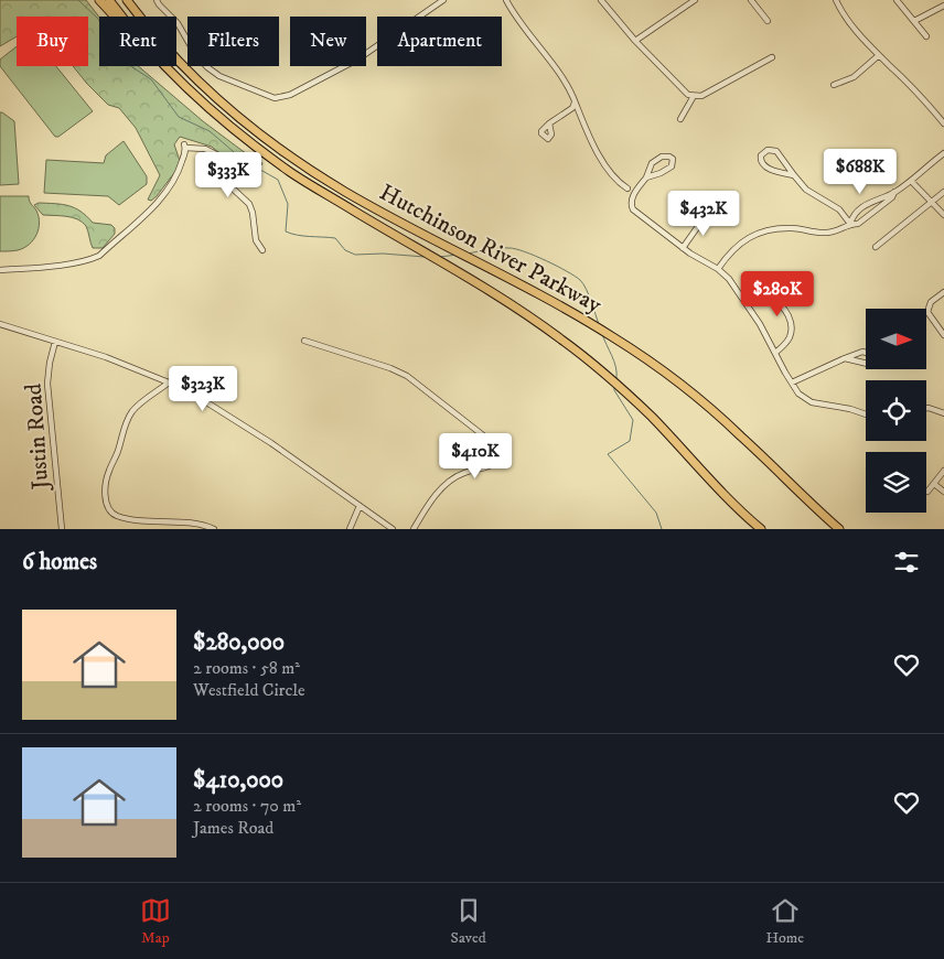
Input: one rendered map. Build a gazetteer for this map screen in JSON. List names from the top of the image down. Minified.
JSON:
{"streets":{"highway":["Hutchinson River Parkway"],"street":["Justin Road"]},"north":"right","page":{"chip":["Buy","Rent","Filters","New","Apartment"],"price":["$688K","$333K","$432K","$280K","$323K","$410K"],"heading":"6 homes","list":[{"name":"$280,000","note":"2 rooms · 58 m² · Westfield Circle"},{"name":"$410,000","note":"2 rooms · 70 m² · James Road"}],"tabs":["Map","Saved","Home"]}}
